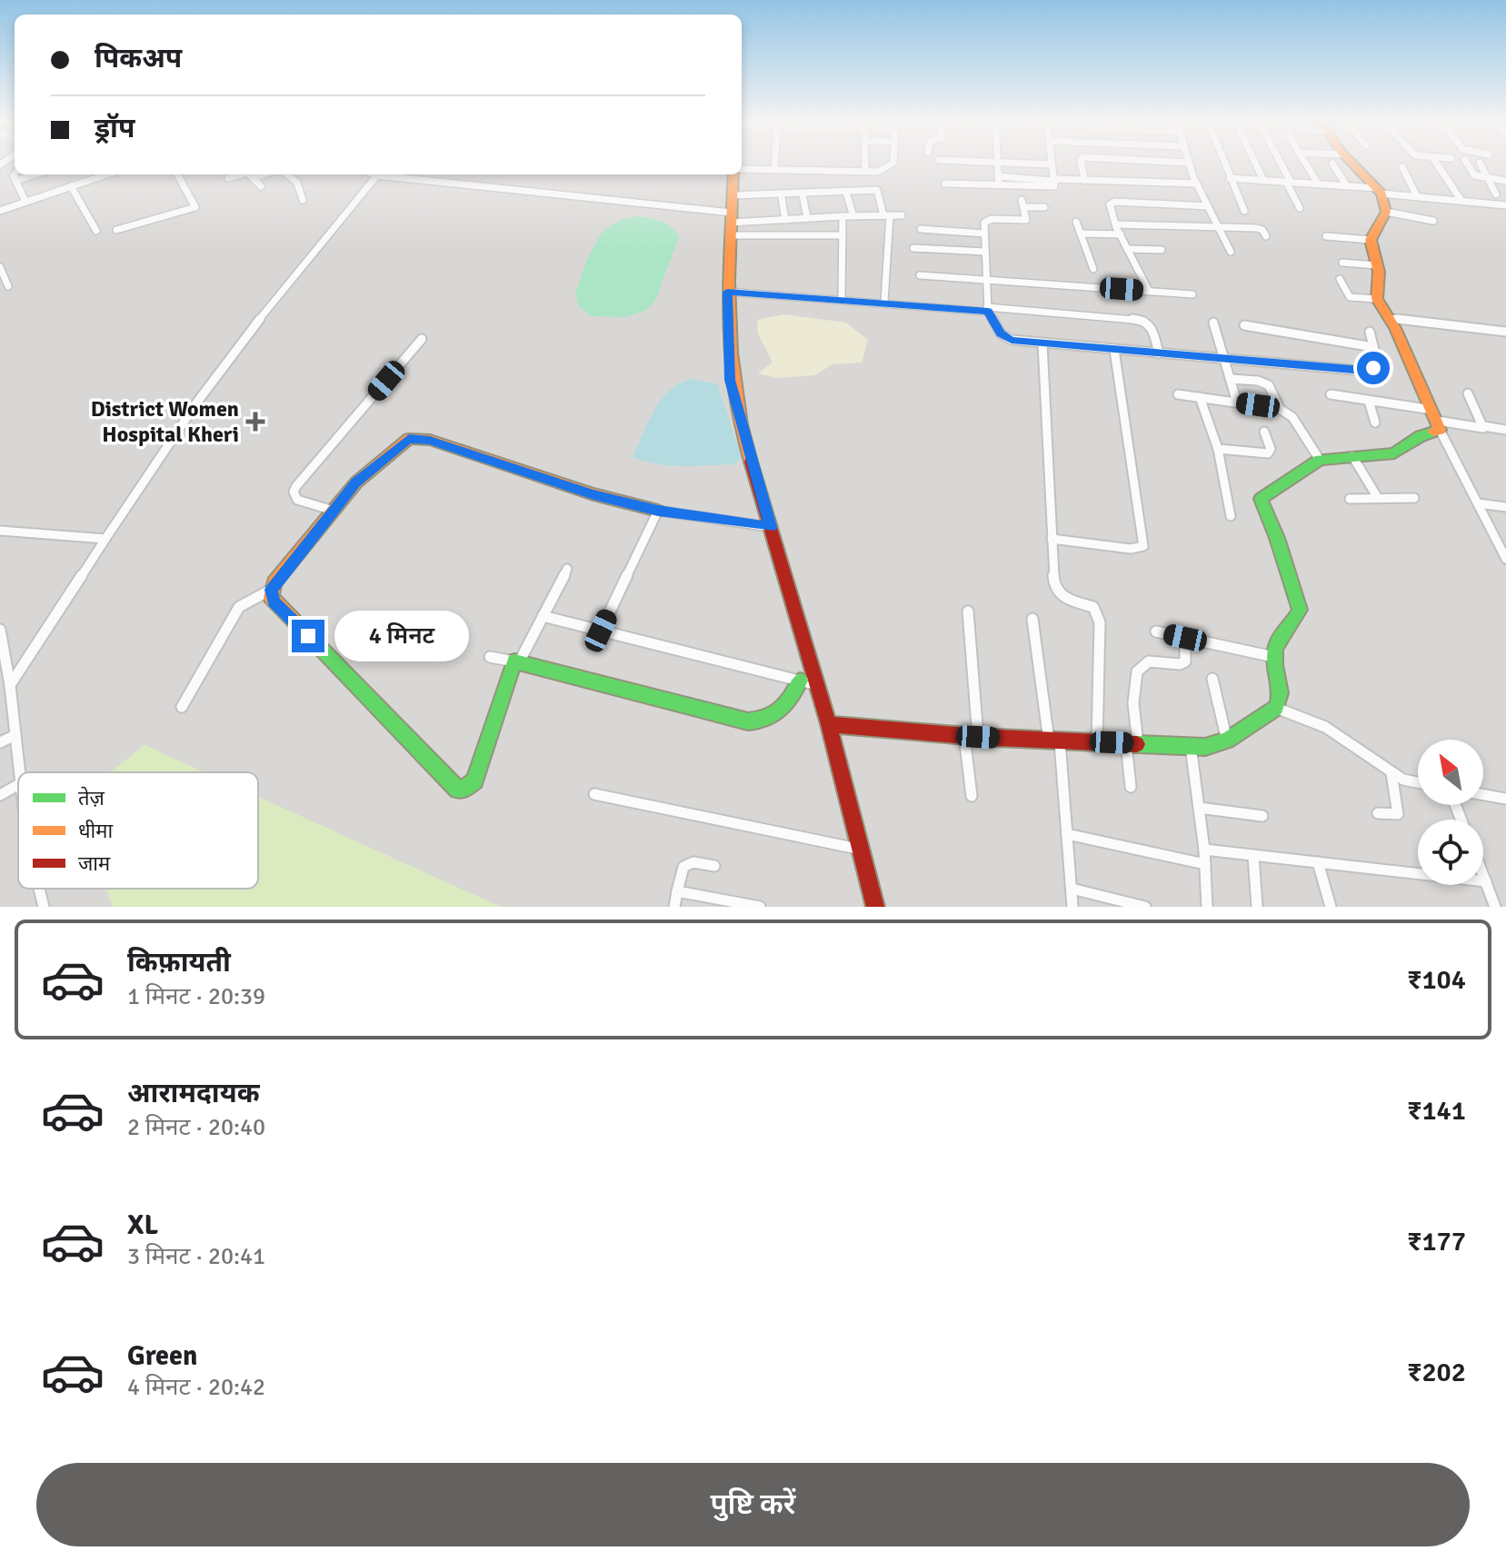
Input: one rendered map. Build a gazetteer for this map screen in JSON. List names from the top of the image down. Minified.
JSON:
{"places":{"health":["District Women Hospital Kheri"]},"legend":["तेज़","धीमा","जाम"],"north":"top left","page":{"banner":["पिकअप","ड्रॉप"],"bubble":"4 मिनट","list":[{"name":"किफ़ायती","note":"1 मिनट · 20:39","value":"₹104"},{"name":"आरामदायक","note":"2 मिनट · 20:40","value":"₹141"},{"name":"XL","note":"3 मिनट · 20:41","value":"₹177"},{"name":"Green","note":"4 मिनट · 20:42","value":"₹202"}],"buttons":"पुष्टि करें"}}
